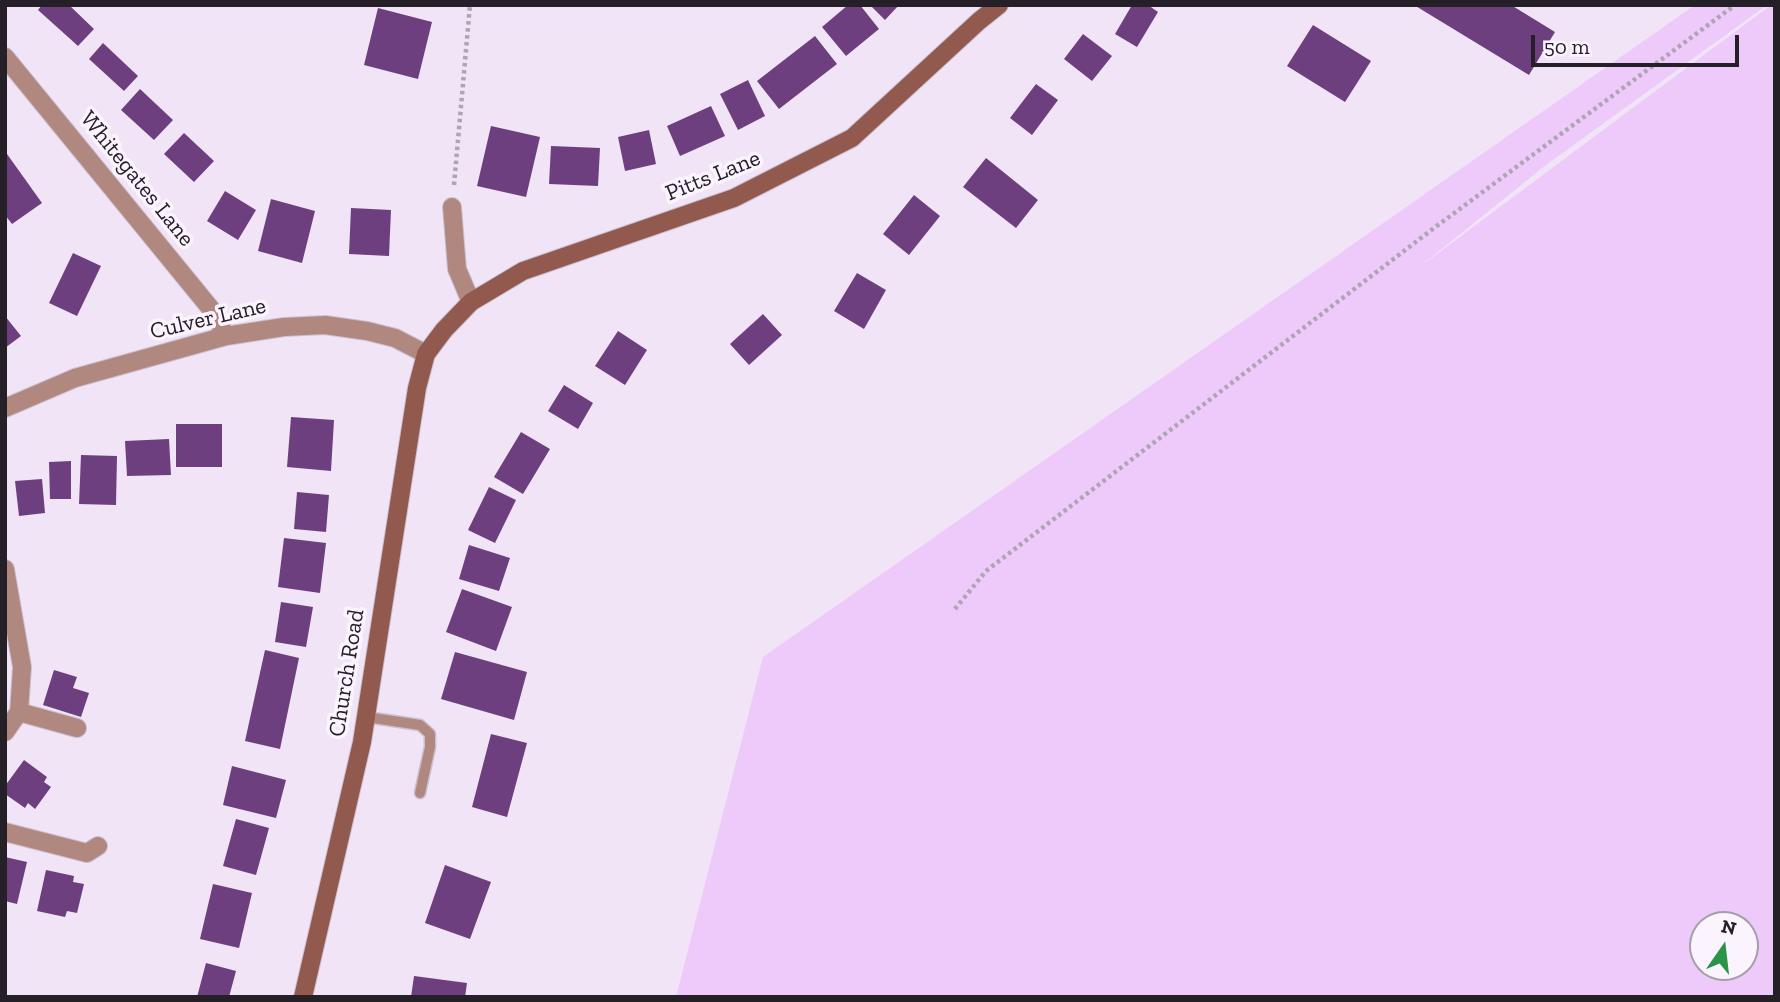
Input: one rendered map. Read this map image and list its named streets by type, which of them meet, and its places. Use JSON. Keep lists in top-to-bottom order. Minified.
{"streets":{"main road":["Pitts Lane","Church Road"],"street":["Whitegates Lane","Culver Lane"]},"crossings":[["Pitts Lane","Culver Lane"],["Pitts Lane","Church Road"],["Whitegates Lane","Culver Lane"],["Culver Lane","Church Road"]],"scale_bar":"50 m","north":"top"}
